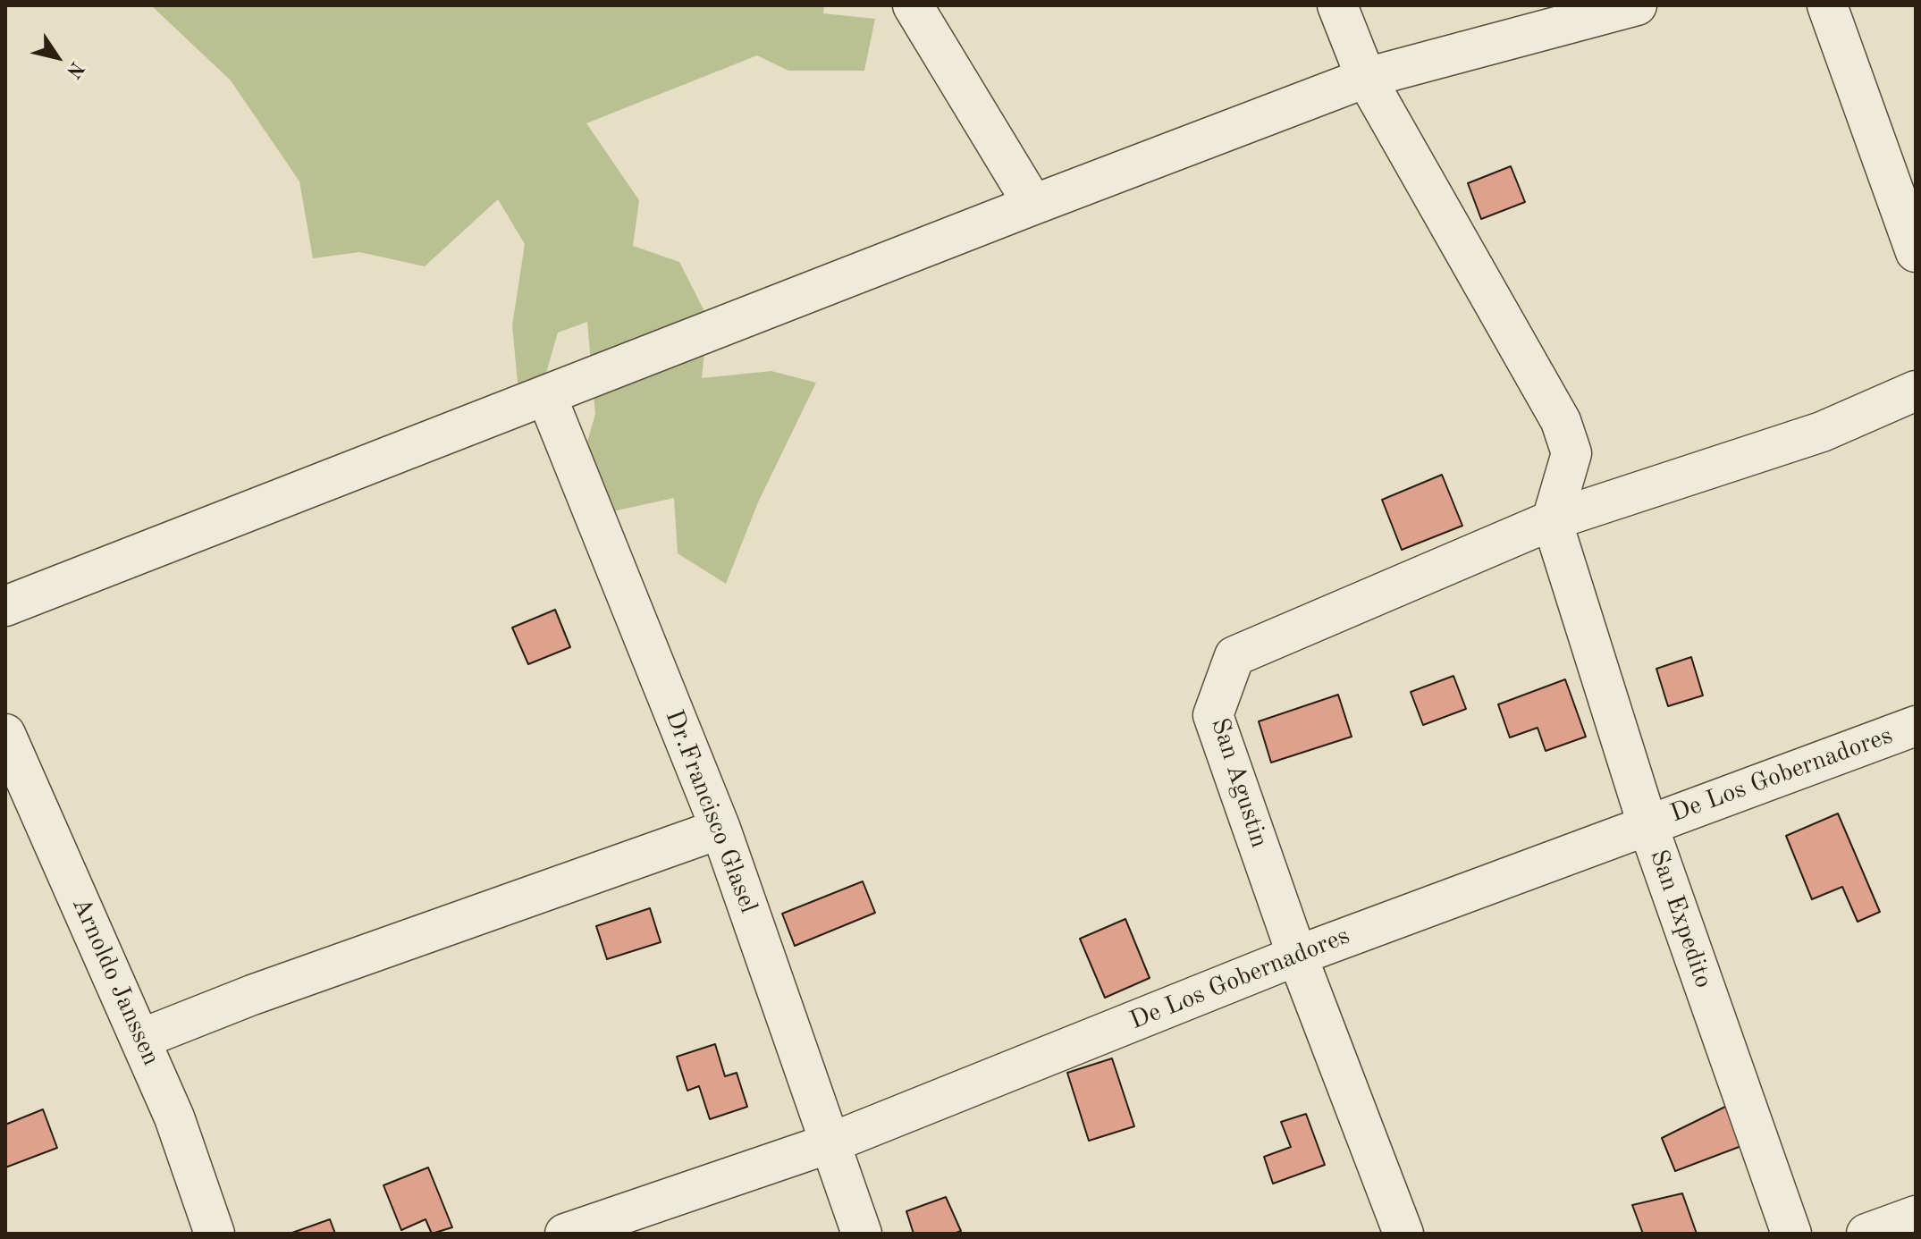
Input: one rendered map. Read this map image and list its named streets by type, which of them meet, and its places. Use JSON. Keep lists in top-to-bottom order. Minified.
{"streets":{"street":["De Los Gobernadores","San Agustin","Dr.Francisco Glasel","San Expedito","Arnoldo Janssen"]},"crossings":[["De Los Gobernadores","San Agustin"],["De Los Gobernadores","Dr.Francisco Glasel"],["De Los Gobernadores","San Expedito"],["San Agustin","San Expedito"]],"north":"bottom right"}
